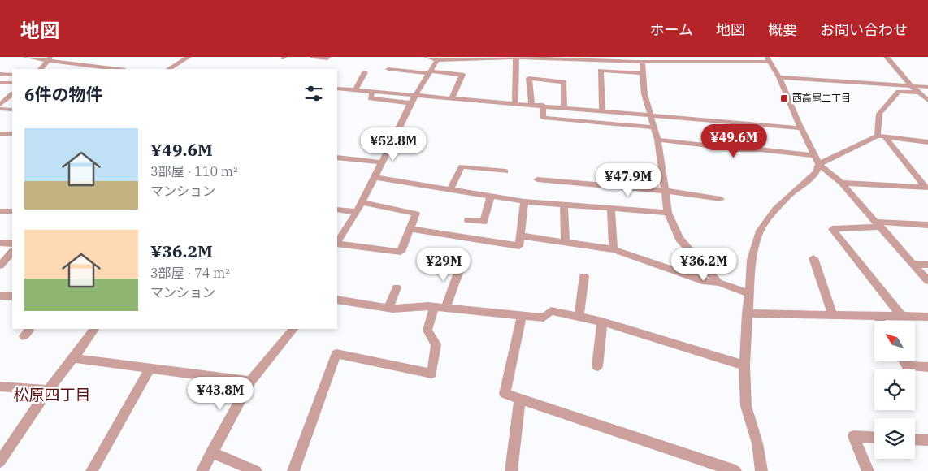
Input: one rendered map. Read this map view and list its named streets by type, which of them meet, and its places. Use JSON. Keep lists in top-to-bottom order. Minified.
{"districts":["松原四丁目"],"places":{"transit":["西高尾二丁目"]},"north":"top left","page":{"header":"地図","nav":["ホーム","地図","概要","お問い合わせ"],"heading":"6件の物件","list":[{"name":"¥49.6M","note":"3部屋 · 110 m² · マンション"},{"name":"¥36.2M","note":"3部屋 · 74 m² · マンション"}],"price":["¥49.6M","¥52.8M","¥47.9M","¥29M","¥36.2M","¥43.8M"]}}
